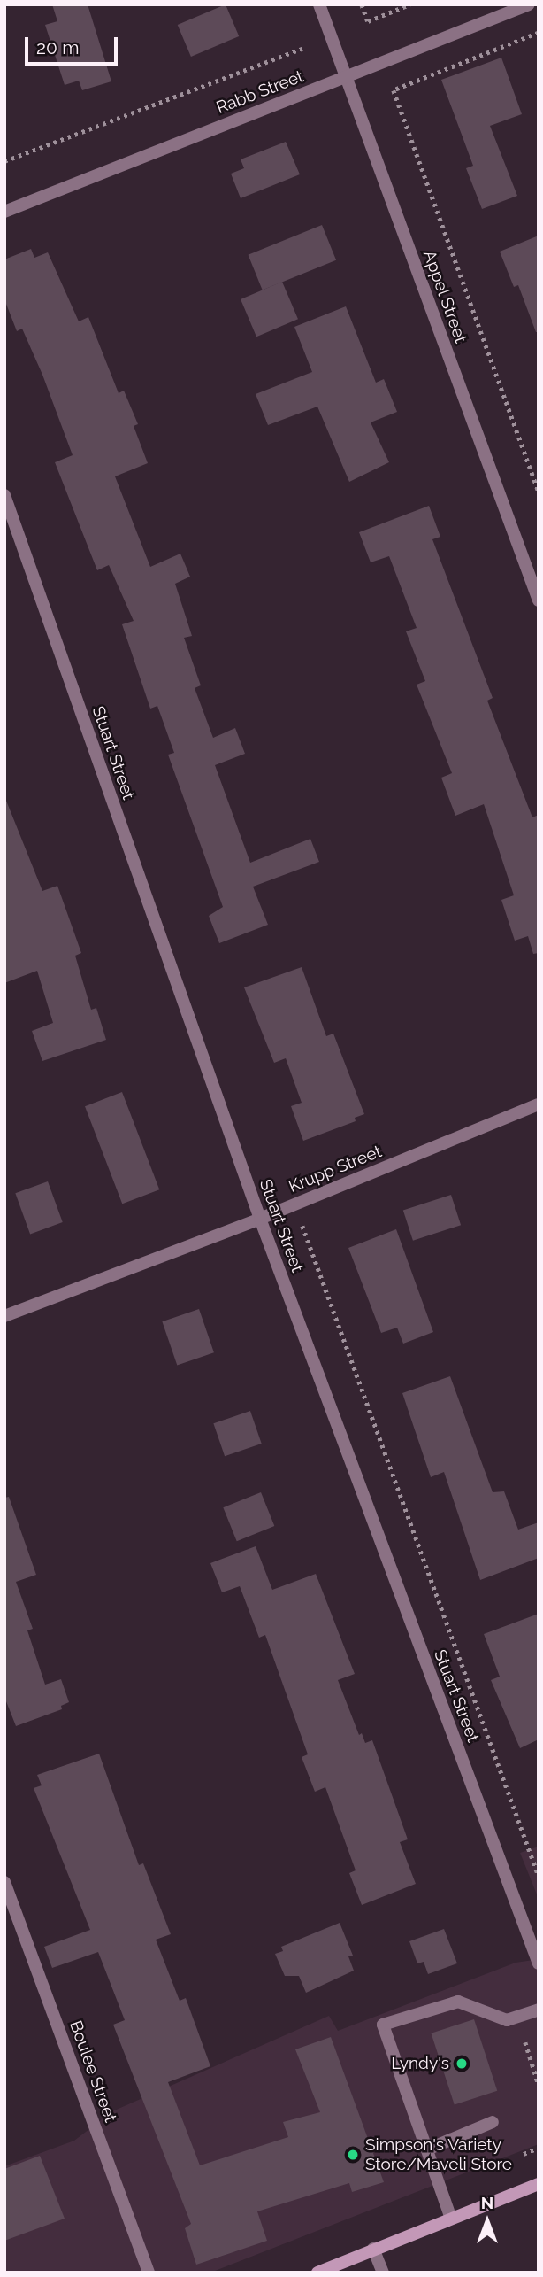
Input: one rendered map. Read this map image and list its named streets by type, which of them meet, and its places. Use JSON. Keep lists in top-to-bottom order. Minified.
{"streets":{"street":["Rabb Street","Appel Street","Stuart Street","Krupp Street","Boulee Street"]},"crossings":[["Rabb Street","Appel Street"],["Stuart Street","Krupp Street"]],"places":["Lyndy's","Simpson's Variety Store/Maveli Store"],"scale_bar":"20 m","north":"top"}
